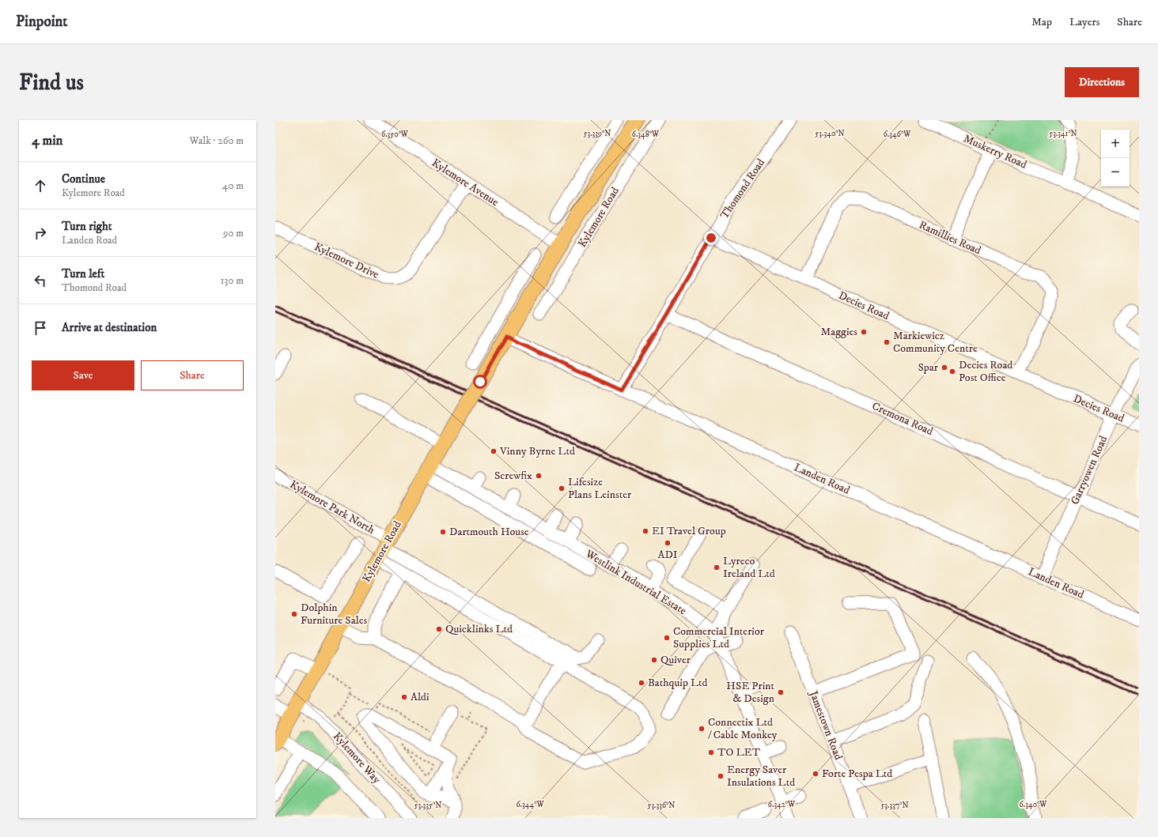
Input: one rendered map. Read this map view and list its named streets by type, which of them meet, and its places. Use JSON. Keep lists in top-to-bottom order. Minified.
{"streets":{"main road":["Kylemore Road"],"street":["Muskerry Road","Kylemore Avenue","Thomond Road","Ramillies Road","Kylemore Drive","Decies Road","Cremona Road","Garryowen Road","Landen Road","Kylemore Park North","Westlink Industrial Estate","Jamestown Road","Kylemore Way"]},"crossings":[["Kylemore Avenue","Kylemore Road"],["Kylemore Avenue","Kylemore Drive"],["Thomond Road","Decies Road"],["Thomond Road","Cremona Road"],["Thomond Road","Landen Road"],["Kylemore Road","Landen Road"],["Kylemore Road","Kylemore Park North"],["Kylemore Road","Westlink Industrial Estate"],["Kylemore Road","Kylemore Way"],["Ramillies Road","Decies Road"],["Decies Road","Garryowen Road"],["Cremona Road","Garryowen Road"],["Garryowen Road","Landen Road"]],"places":["Maggies","Markiewicz Community Centre","Spar","Decies Road Post Office","Vinny Byrne Ltd","Screwfix","Lifesize Plans Leinster","EI Travel Group","Dartmouth House","ADI","Lyreco Ireland Ltd","Dolphin Furniture Sales","Quicklinks Ltd","Commercial Interior Supplies Ltd","Quiver","Bathquip Ltd","HSE Print & Design","Aldi","Connectix Ltd / Cable Monkey","TO LET","Forte Pespa Ltd","Energy Saver Insulations Ltd"],"page":{"header":"Pinpoint","nav":["Map","Layers","Share"],"buttons":["Directions",["Save","Share"]],"title":"Find us","heading":["4 min","Walk · 260 m"],"map_buttons":["+","−"],"list":[["Continue","Kylemore Road","40 m"],["Turn right","Landen Road","90 m"],["Turn left","Thomond Road","130 m"],"Arrive at destination"]},"coordinates":["53.341°N","53.339°N","53.340°N","6.350°W","6.348°W","6.346°W","6.344°W","6.342°W","6.340°W","53.335°N","53.336°N","53.337°N"]}
